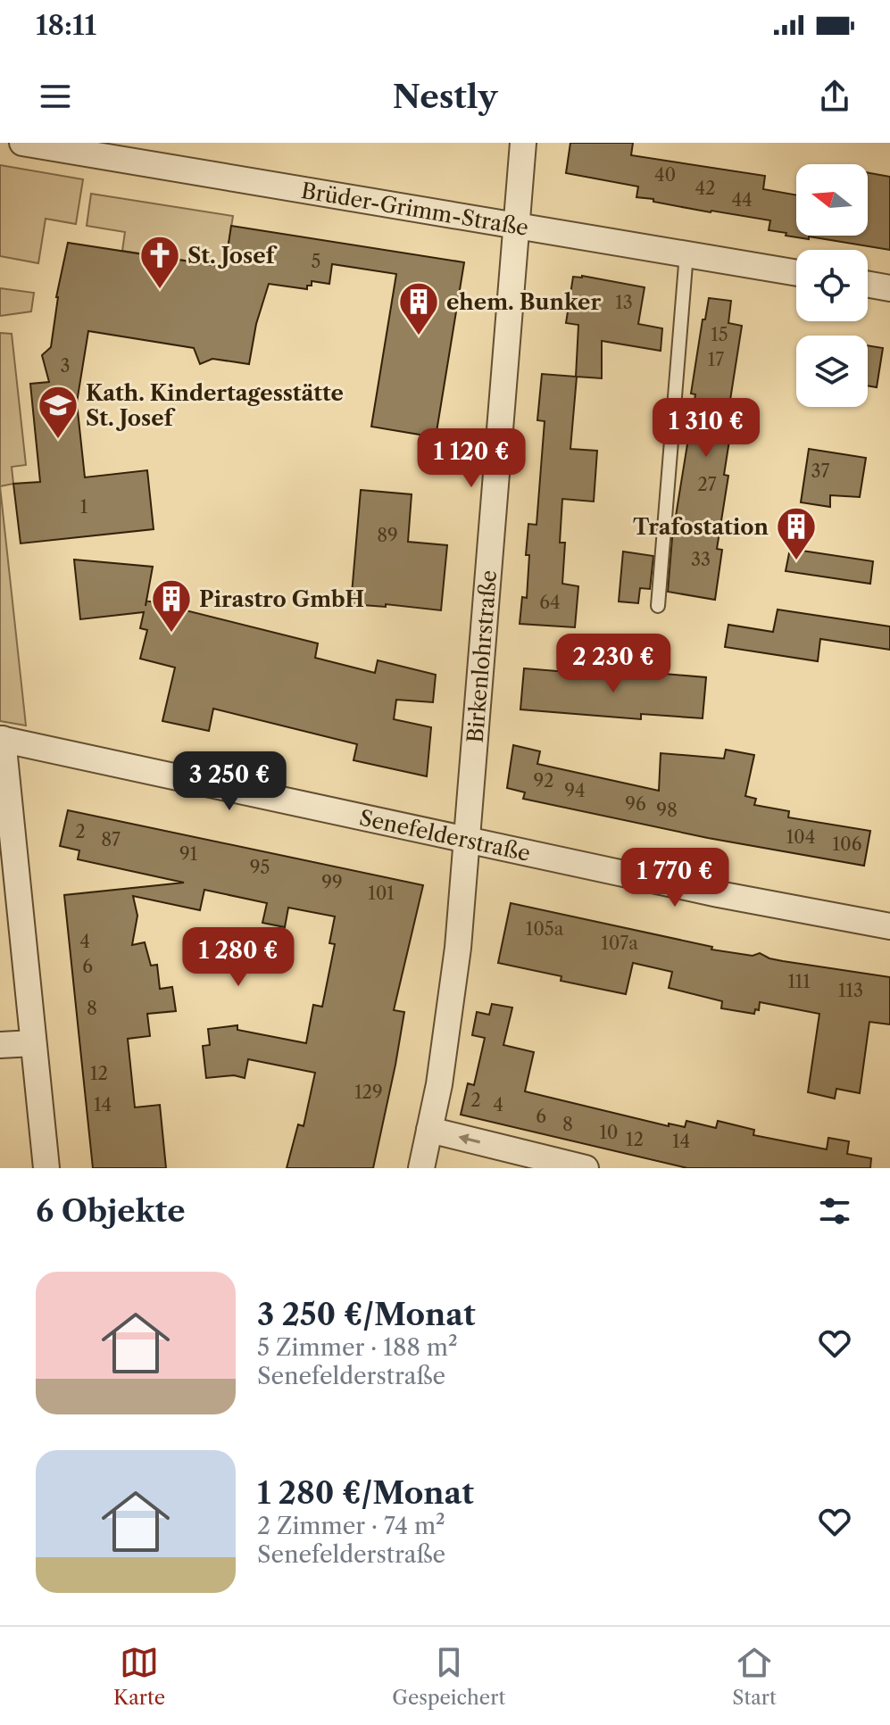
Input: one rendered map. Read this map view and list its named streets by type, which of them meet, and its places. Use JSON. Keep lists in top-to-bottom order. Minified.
{"streets":{"street":["Brüder-Grimm-Straße","Birkenlohrstraße","Senefelderstraße"]},"crossings":[["Brüder-Grimm-Straße","Birkenlohrstraße"],["Birkenlohrstraße","Senefelderstraße"]],"places":{"church":["St. Josef"],"building":["ehem. Bunker","Trafostation","Pirastro GmbH"],"school or university":["Kath. Kindertagesstätte St. Josef"]},"house_numbers":["40","42","44","5","13","15","17","3","37","27","1","89","33","64","92","94","96","98","2","104","87","106","91","95","99","101","105a","4","107a","6","111","113","8","12","129","2","14","4","6","8","10","12","14"],"north":"left","page":{"status":"18:11","header":"Nestly","price":["1 310 €","1 120 €","2 230 €","3 250 €","1 770 €","1 280 €"],"heading":"6 Objekte","list":[{"name":"3 250 €/Monat","note":"5 Zimmer · 188 m² · Senefelderstraße"},{"name":"1 280 €/Monat","note":"2 Zimmer · 74 m² · Senefelderstraße"}],"tabs":["Karte","Gespeichert","Start"]}}
